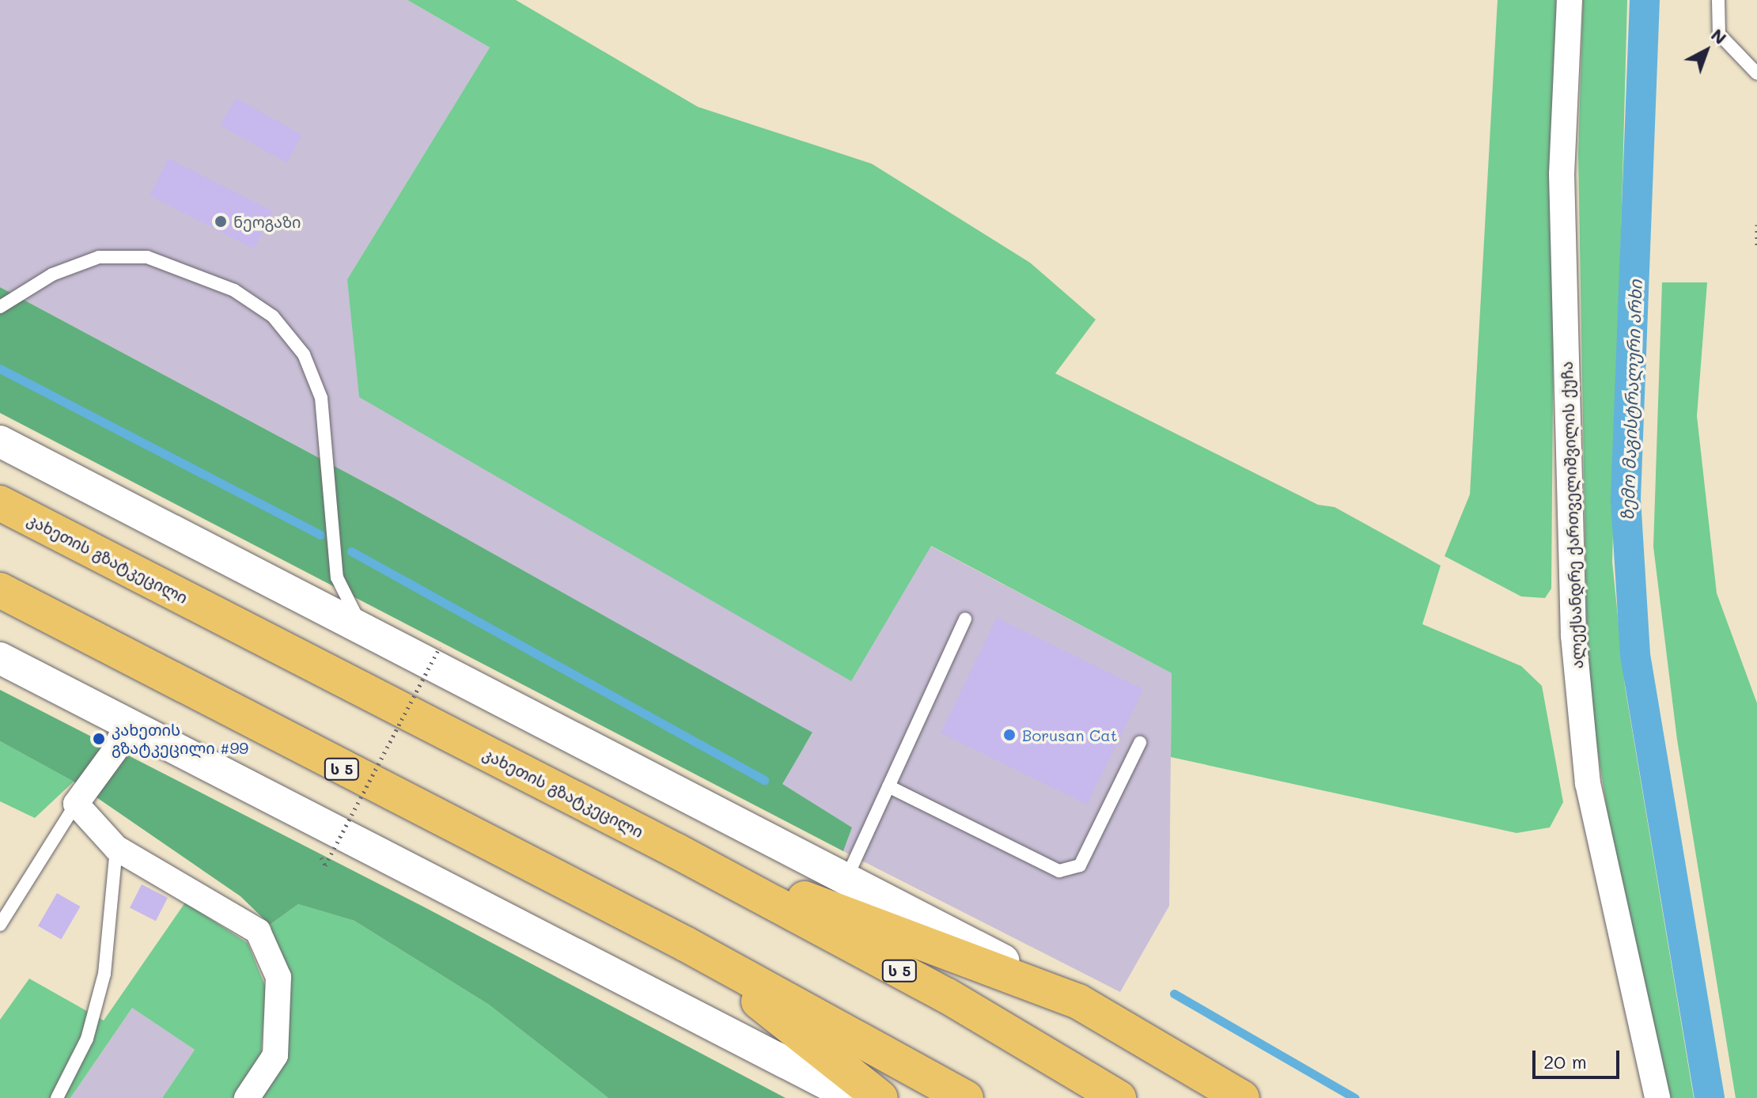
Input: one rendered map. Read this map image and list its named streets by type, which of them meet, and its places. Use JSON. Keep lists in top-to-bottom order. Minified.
{"streets":{"highway":["კახეთის გზატკეცილი","ს 5"],"street":["ალექსანდრე ქართველიშვილის ქუჩა"]},"water":["ზემო მაგისტრალური არხი"],"places":["ნეოგაზი","Borusan Cat","კახეთის გზატკეცილი #99"],"scale_bar":"20 m","north":"top right"}
